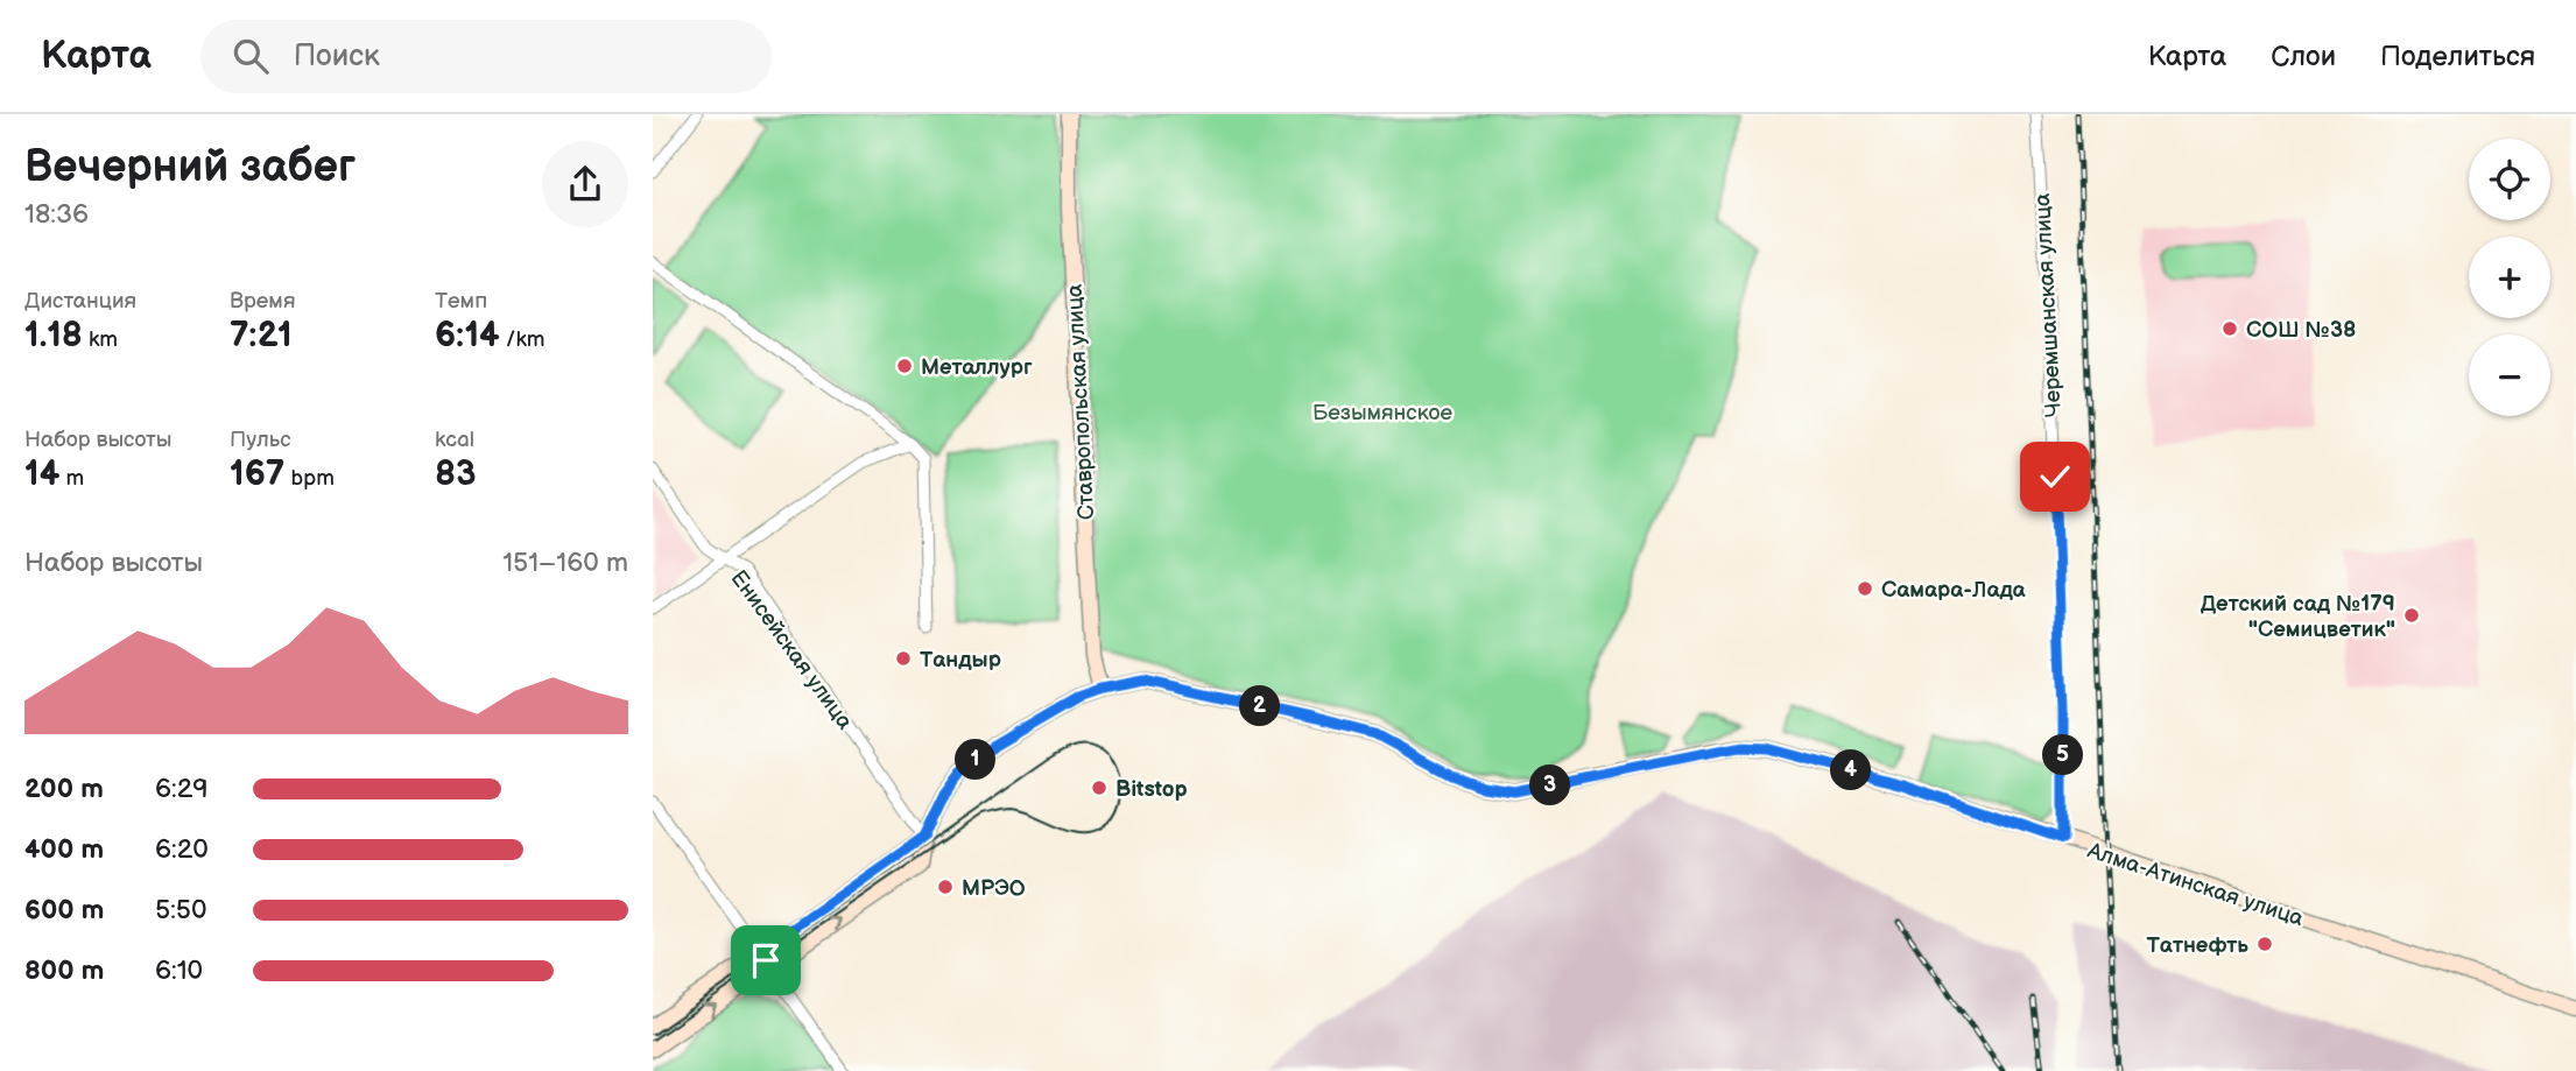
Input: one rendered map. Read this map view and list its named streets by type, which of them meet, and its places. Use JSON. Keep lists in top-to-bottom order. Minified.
{"streets":{"street":["Черемшанская улица","Ставропольская улица","Енисейская улица","Алма-Атинская улица"]},"crossings":[["Черемшанская улица","Алма-Атинская улица"],["Ставропольская улица","Алма-Атинская улица"],["Енисейская улица","Алма-Атинская улица"]],"parks":["Безымянское"],"places":["СОШ №38","Металлург","Самара-Лада","Детский сад №179 \"Семицветик\"","Тандыр","Bitstop","МРЭО","Татнефть"],"page":{"header":"Карта","search":"Поиск","nav":["Карта","Слои","Поделиться"],"heading":["Вечерний забег","18:36"],"map_buttons":["+","−"],"stats":[["Дистанция","1.18 km"],["Время","7:21"],["Темп","6:14 /km"],["Набор высоты","14 m"],["Пульс","167 bpm"],["kcal","83"]],"chart":["Набор высоты","151–160 m"],"pins":["2","5","1","4","3"],"list":[{"name":"200 m","note":"6:29"},{"name":"400 m","note":"6:20"},{"name":"600 m","note":"5:50"},{"name":"800 m","note":"6:10"}]}}
